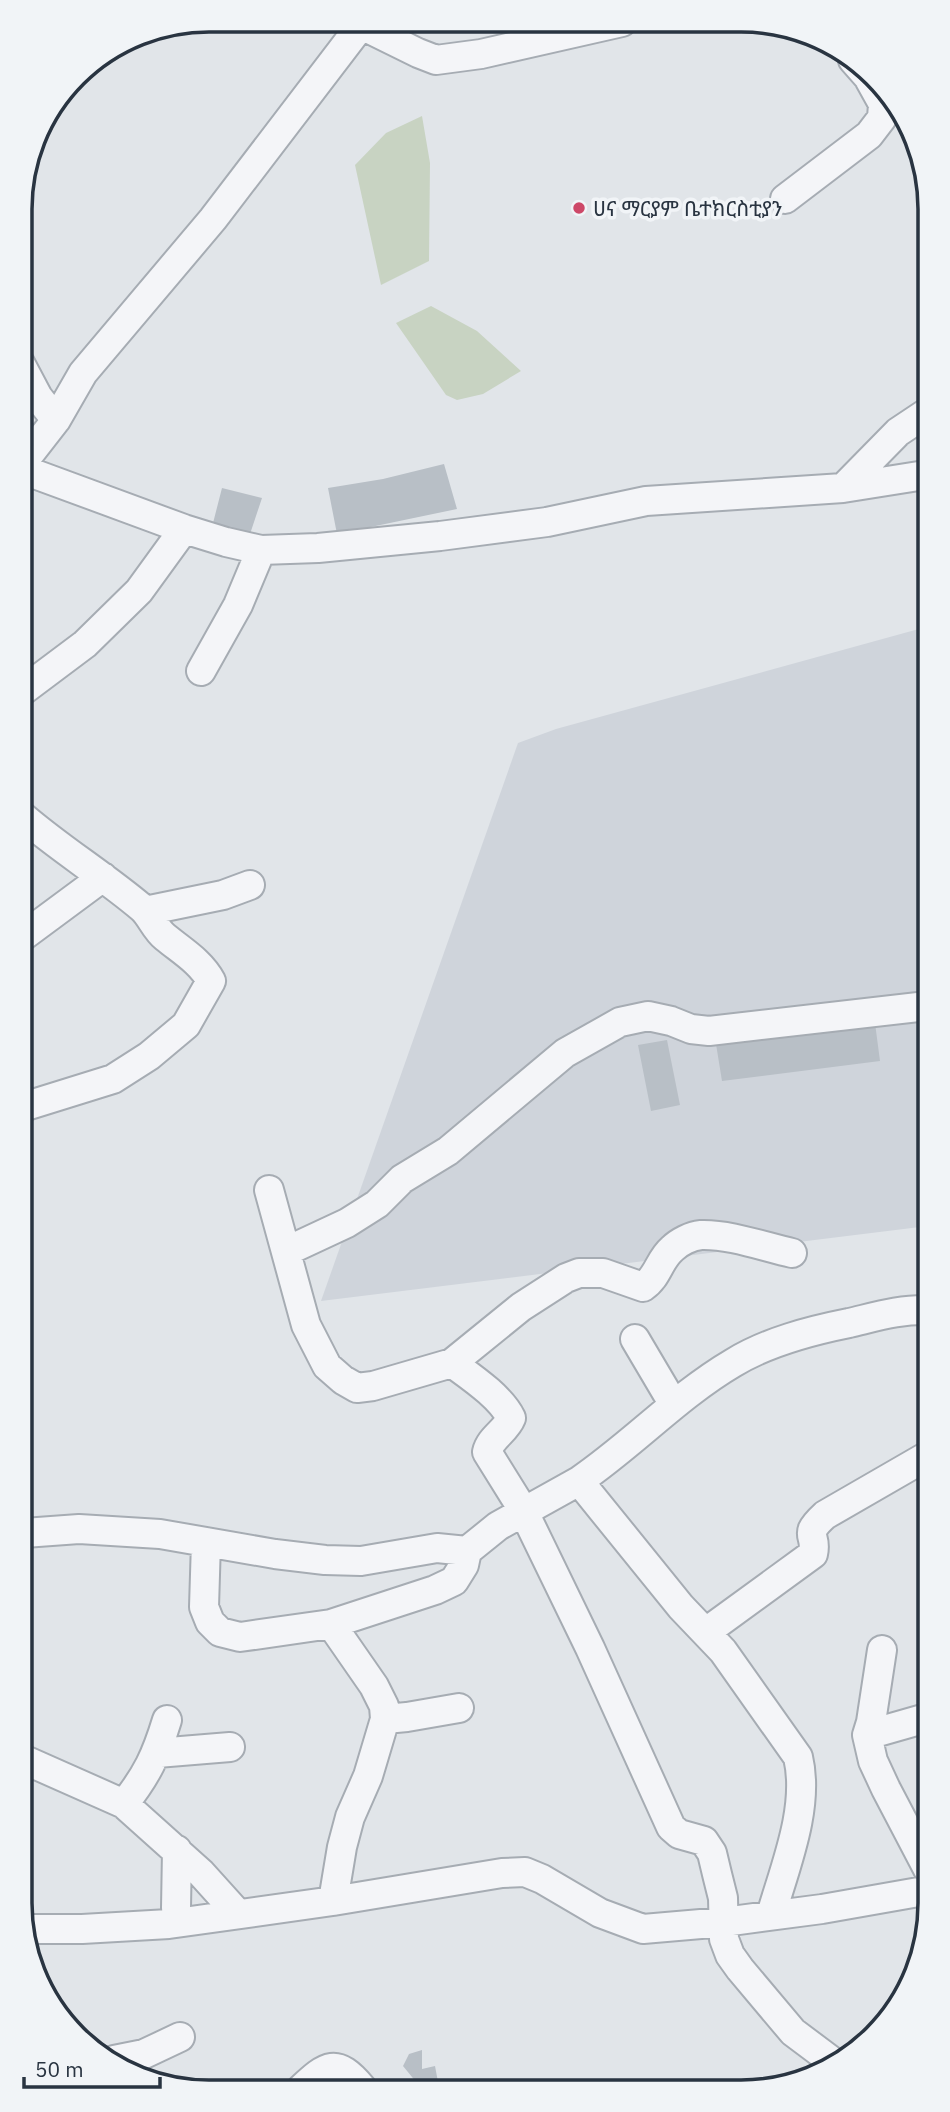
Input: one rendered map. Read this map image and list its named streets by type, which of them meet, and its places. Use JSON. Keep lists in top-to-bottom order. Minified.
{"places":["ሀና ማርያም ቤተክርስቲያን"],"scale_bar":"50 m"}
